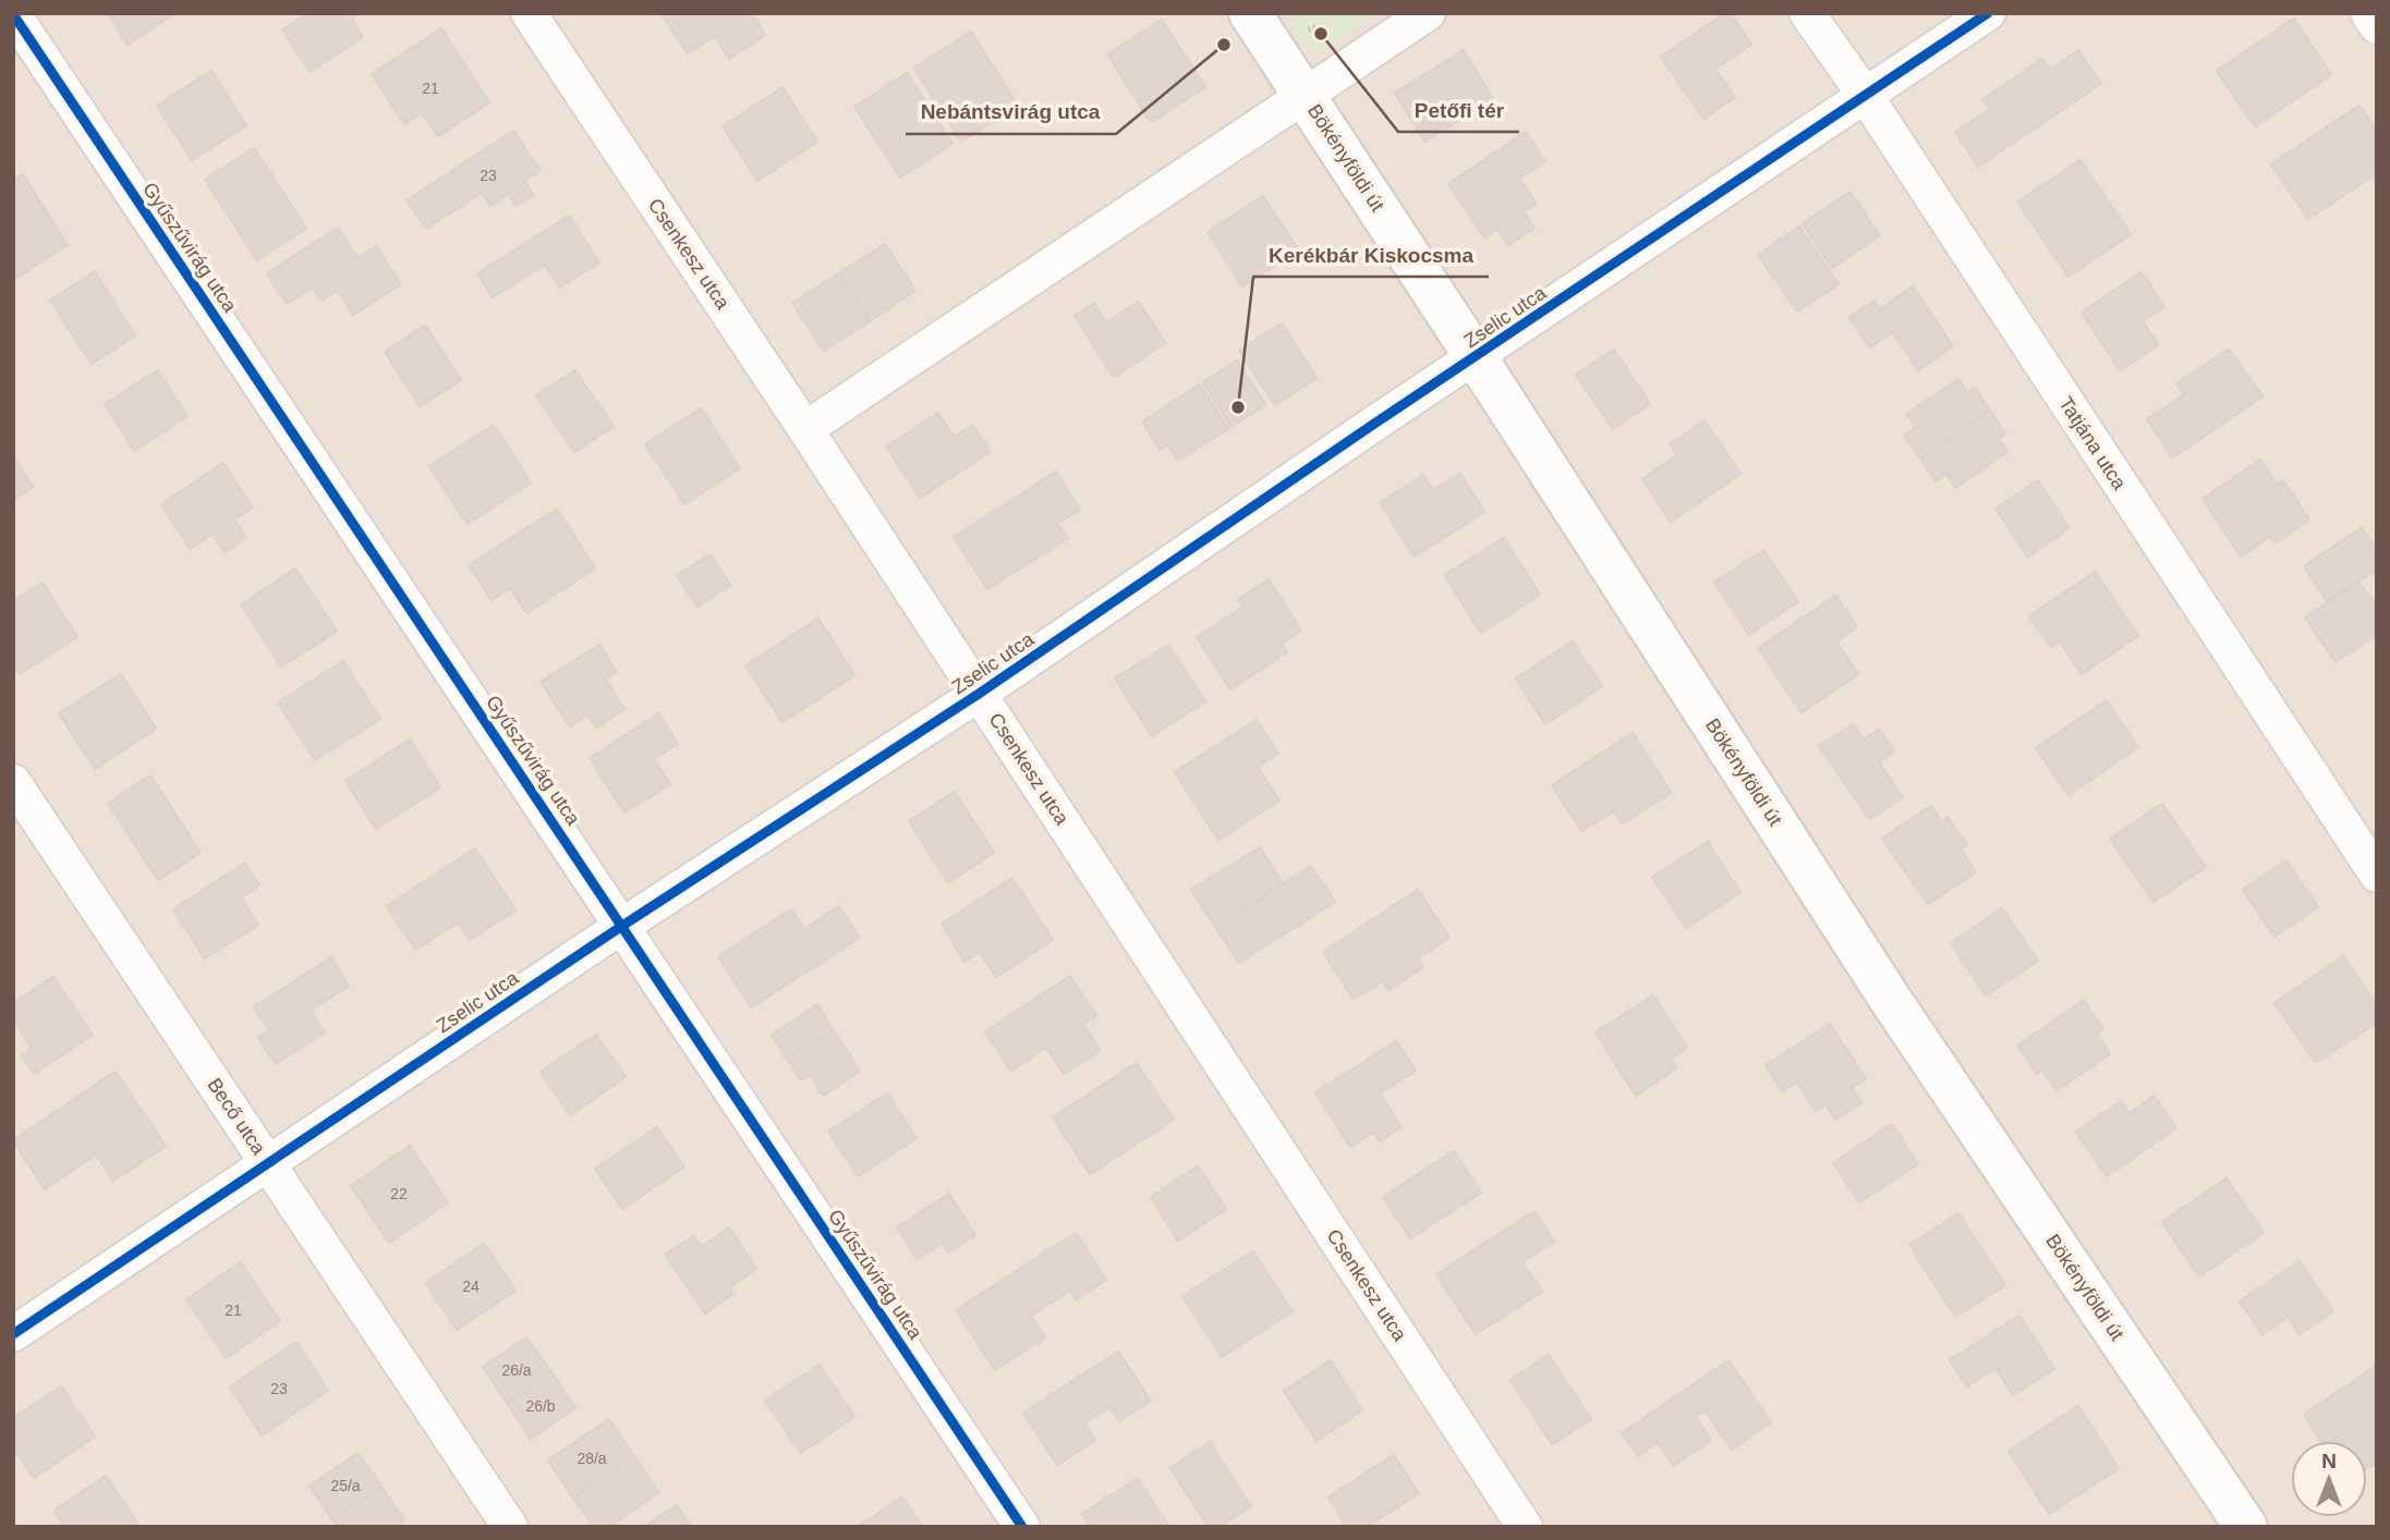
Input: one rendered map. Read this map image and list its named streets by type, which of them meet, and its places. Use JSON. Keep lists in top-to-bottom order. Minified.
{"streets":{"street":["Bökényföldi út","Gyűszűvirág utca","Csenkesz utca","Zselic utca","Tatjána utca","Becő utca"]},"crossings":[["Bökényföldi út","Zselic utca"],["Gyűszűvirág utca","Zselic utca"],["Csenkesz utca","Zselic utca"],["Zselic utca","Tatjána utca"],["Zselic utca","Becő utca"]],"places":["Petőfi tér","Nebántsvirág utca","Kerékbár Kiskocsma"],"house_numbers":["21","23","22","24","21","26/a","23","26/b","28/a","25/a"],"north":"top"}
